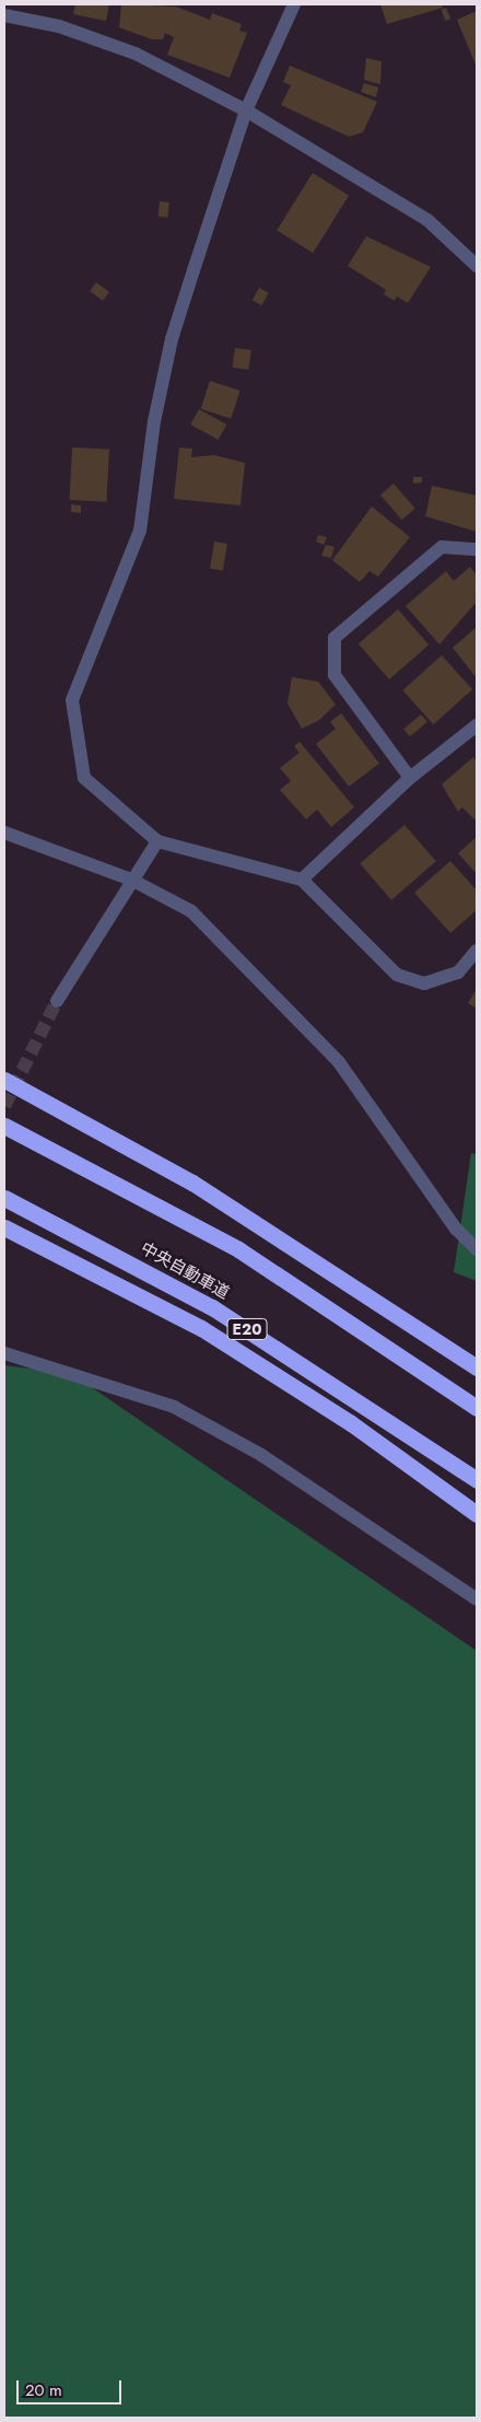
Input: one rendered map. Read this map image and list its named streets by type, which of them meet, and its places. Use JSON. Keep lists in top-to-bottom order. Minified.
{"streets":{"highway":["中央自動車道","E20"]},"scale_bar":"20 m"}
